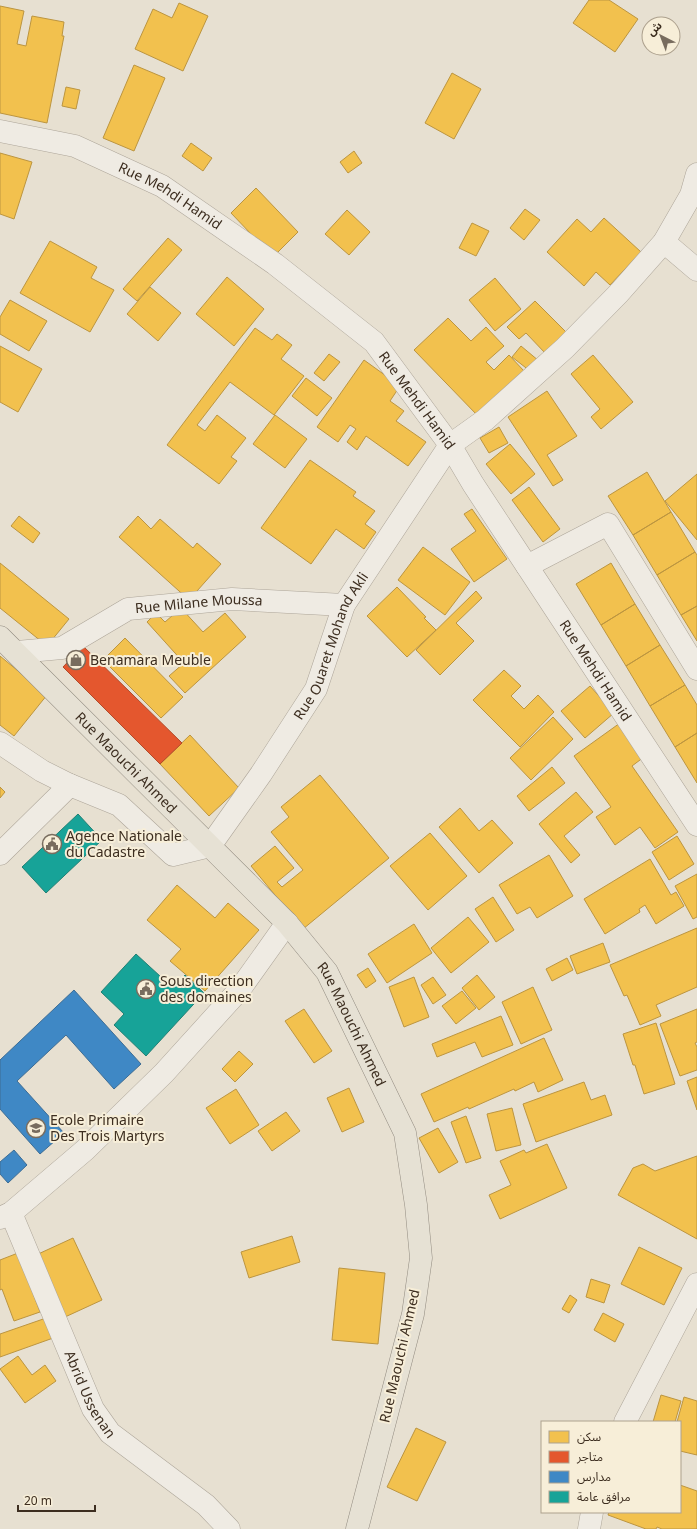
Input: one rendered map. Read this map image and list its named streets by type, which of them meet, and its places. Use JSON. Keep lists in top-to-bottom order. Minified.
{"streets":{"main road":["Rue Maouchi Ahmed"],"street":["Rue Mehdi Hamid","Rue Milane Moussa","Rue Ouaret Mohand Akli","Abrid Ussenan"]},"crossings":[["Rue Mehdi Hamid","Rue Ouaret Mohand Akli"],["Rue Milane Moussa","Rue Ouaret Mohand Akli"],["Rue Milane Moussa","Rue Maouchi Ahmed"],["Rue Ouaret Mohand Akli","Rue Maouchi Ahmed"]],"places":{"shop":["Benamara Meuble"],"public building":["Agence Nationale du Cadastre","Sous direction des domaines"],"school or university":["Ecole Primaire Des Trois Martyrs"]},"legend":["سكن","متاجر","مدارس","مرافق عامة"],"scale_bar":"20 m","north":"top left"}
